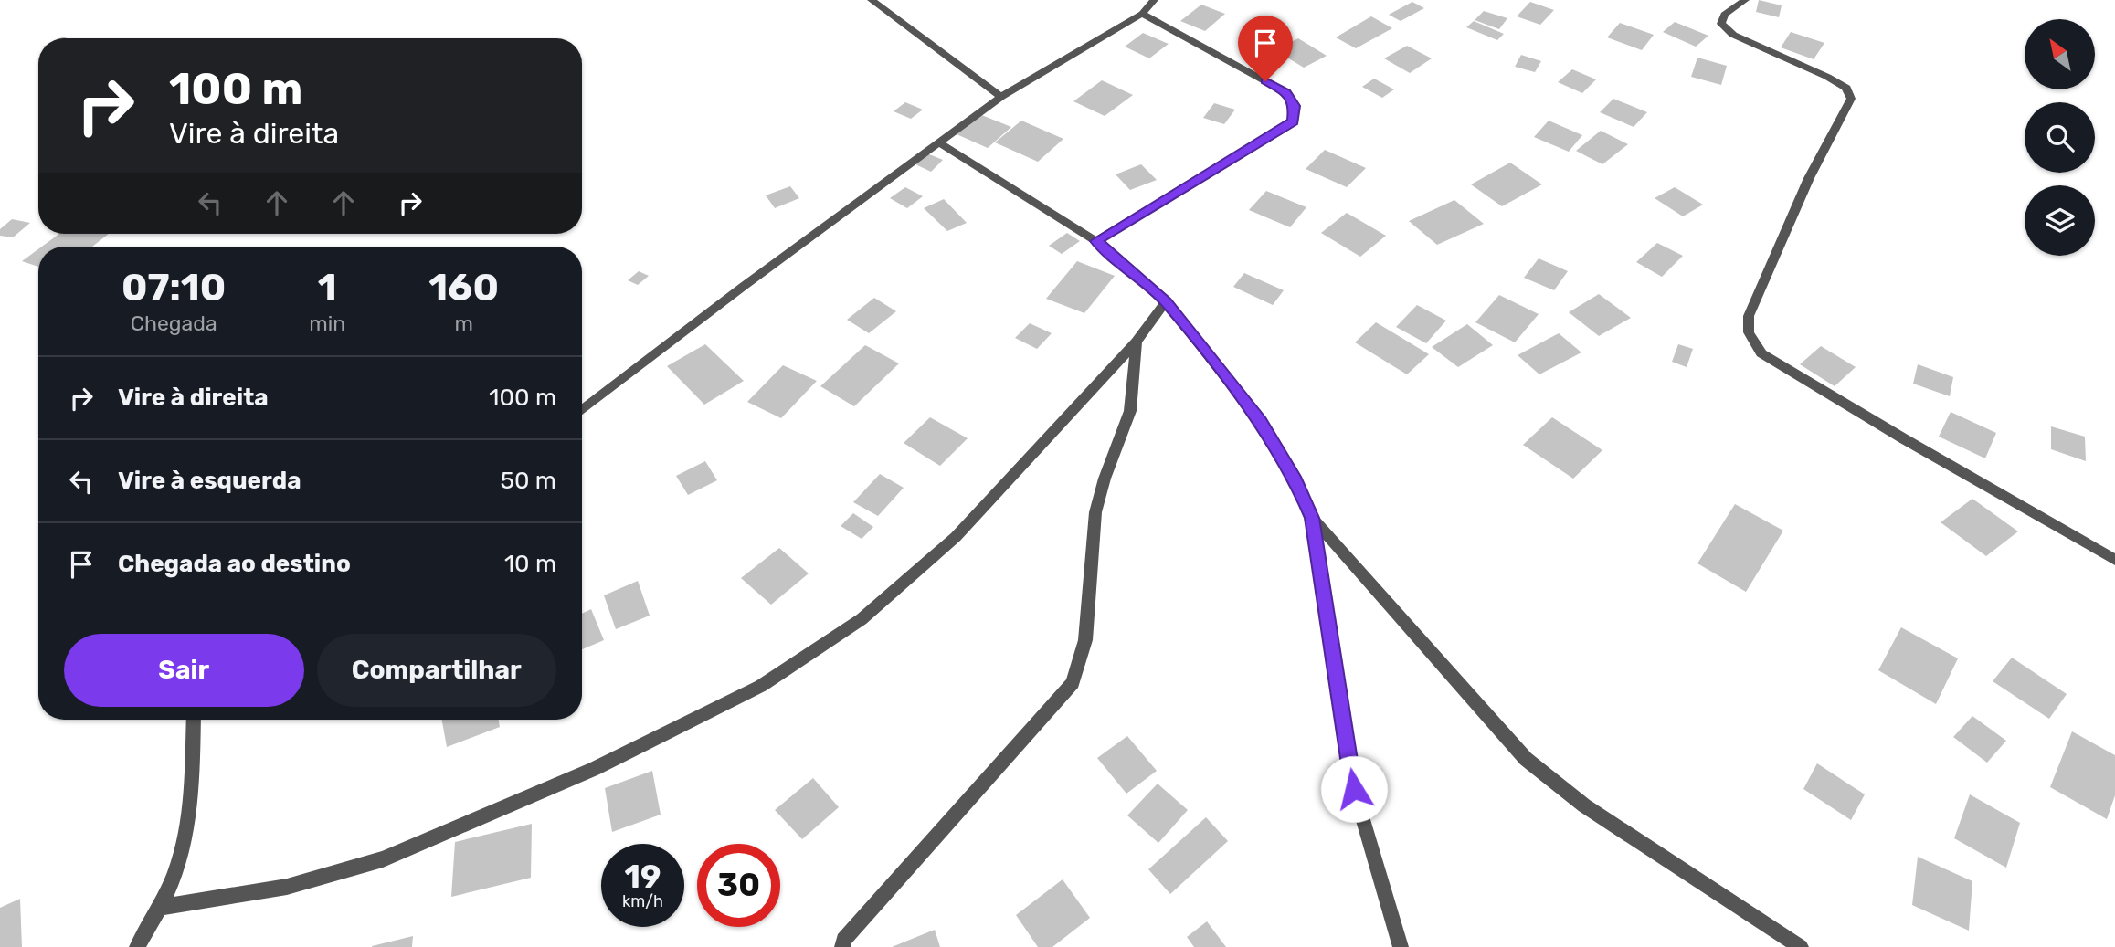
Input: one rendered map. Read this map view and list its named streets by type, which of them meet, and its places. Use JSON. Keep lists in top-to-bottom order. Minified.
{"north":"top left","page":{"turn":["100 m","Vire à direita"],"eta":["07:10","Chegada","1","min","160","m"],"list":[{"name":"Vire à direita","value":"100 m"},{"name":"Vire à esquerda","value":"50 m"},{"name":"Chegada ao destino","value":"10 m"}],"buttons":["Sair","Compartilhar"],"speed":"19 km/h","limit":"30"}}
